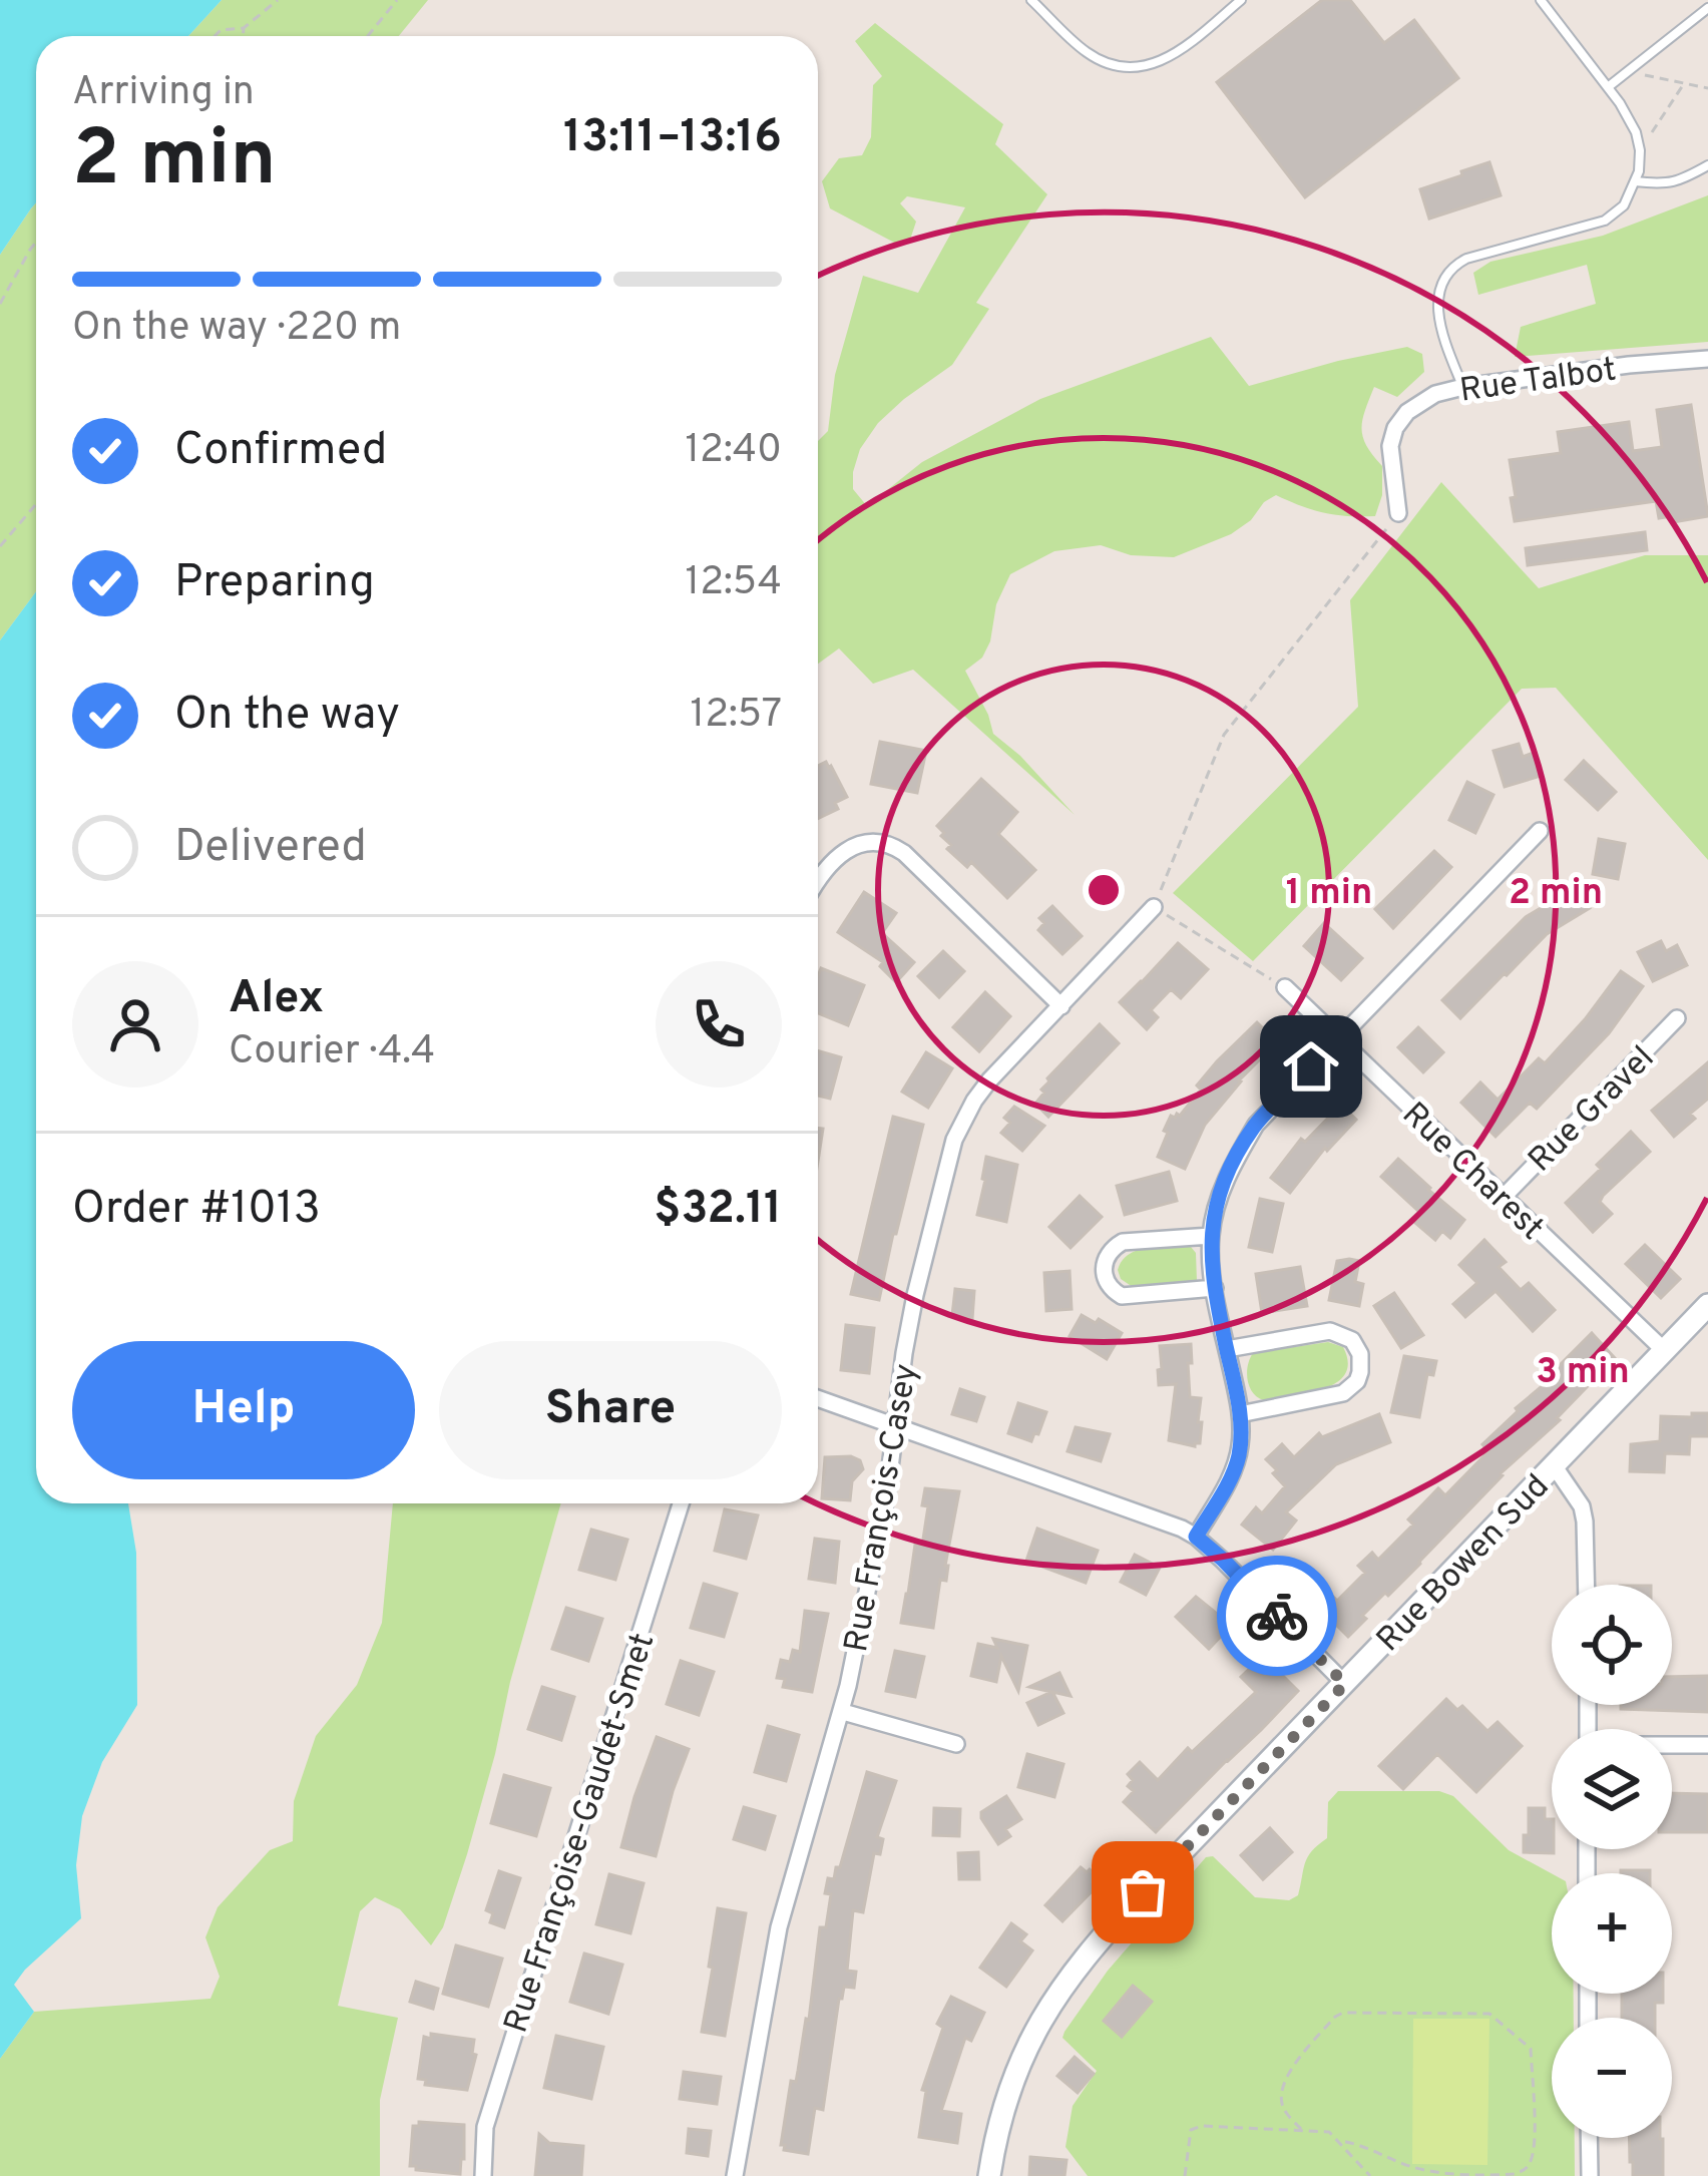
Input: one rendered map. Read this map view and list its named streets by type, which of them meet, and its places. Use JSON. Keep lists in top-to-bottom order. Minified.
{"streets":{"street":["Rue Talbot","Rue Gravel","Rue Charest","Rue François-Casey","Rue Bowen Sud","Rue Françoise-Gaudet-Smet"]},"crossings":[["Rue Gravel","Rue Charest"],["Rue Charest","Rue Bowen Sud"]],"page":{"heading":["2 min","Arriving in","13:11–13:16"],"panel":["Alex","Courier · 4.4","Order #1013","$32.11"],"bar":"On the way · 220 m","list":[["Confirmed","12:40"],["Preparing","12:54"],["On the way","12:57"],"Delivered"],"buttons":["Help","Share"],"map_buttons":["+","−"]},"rings":["1 min","2 min","3 min"]}
